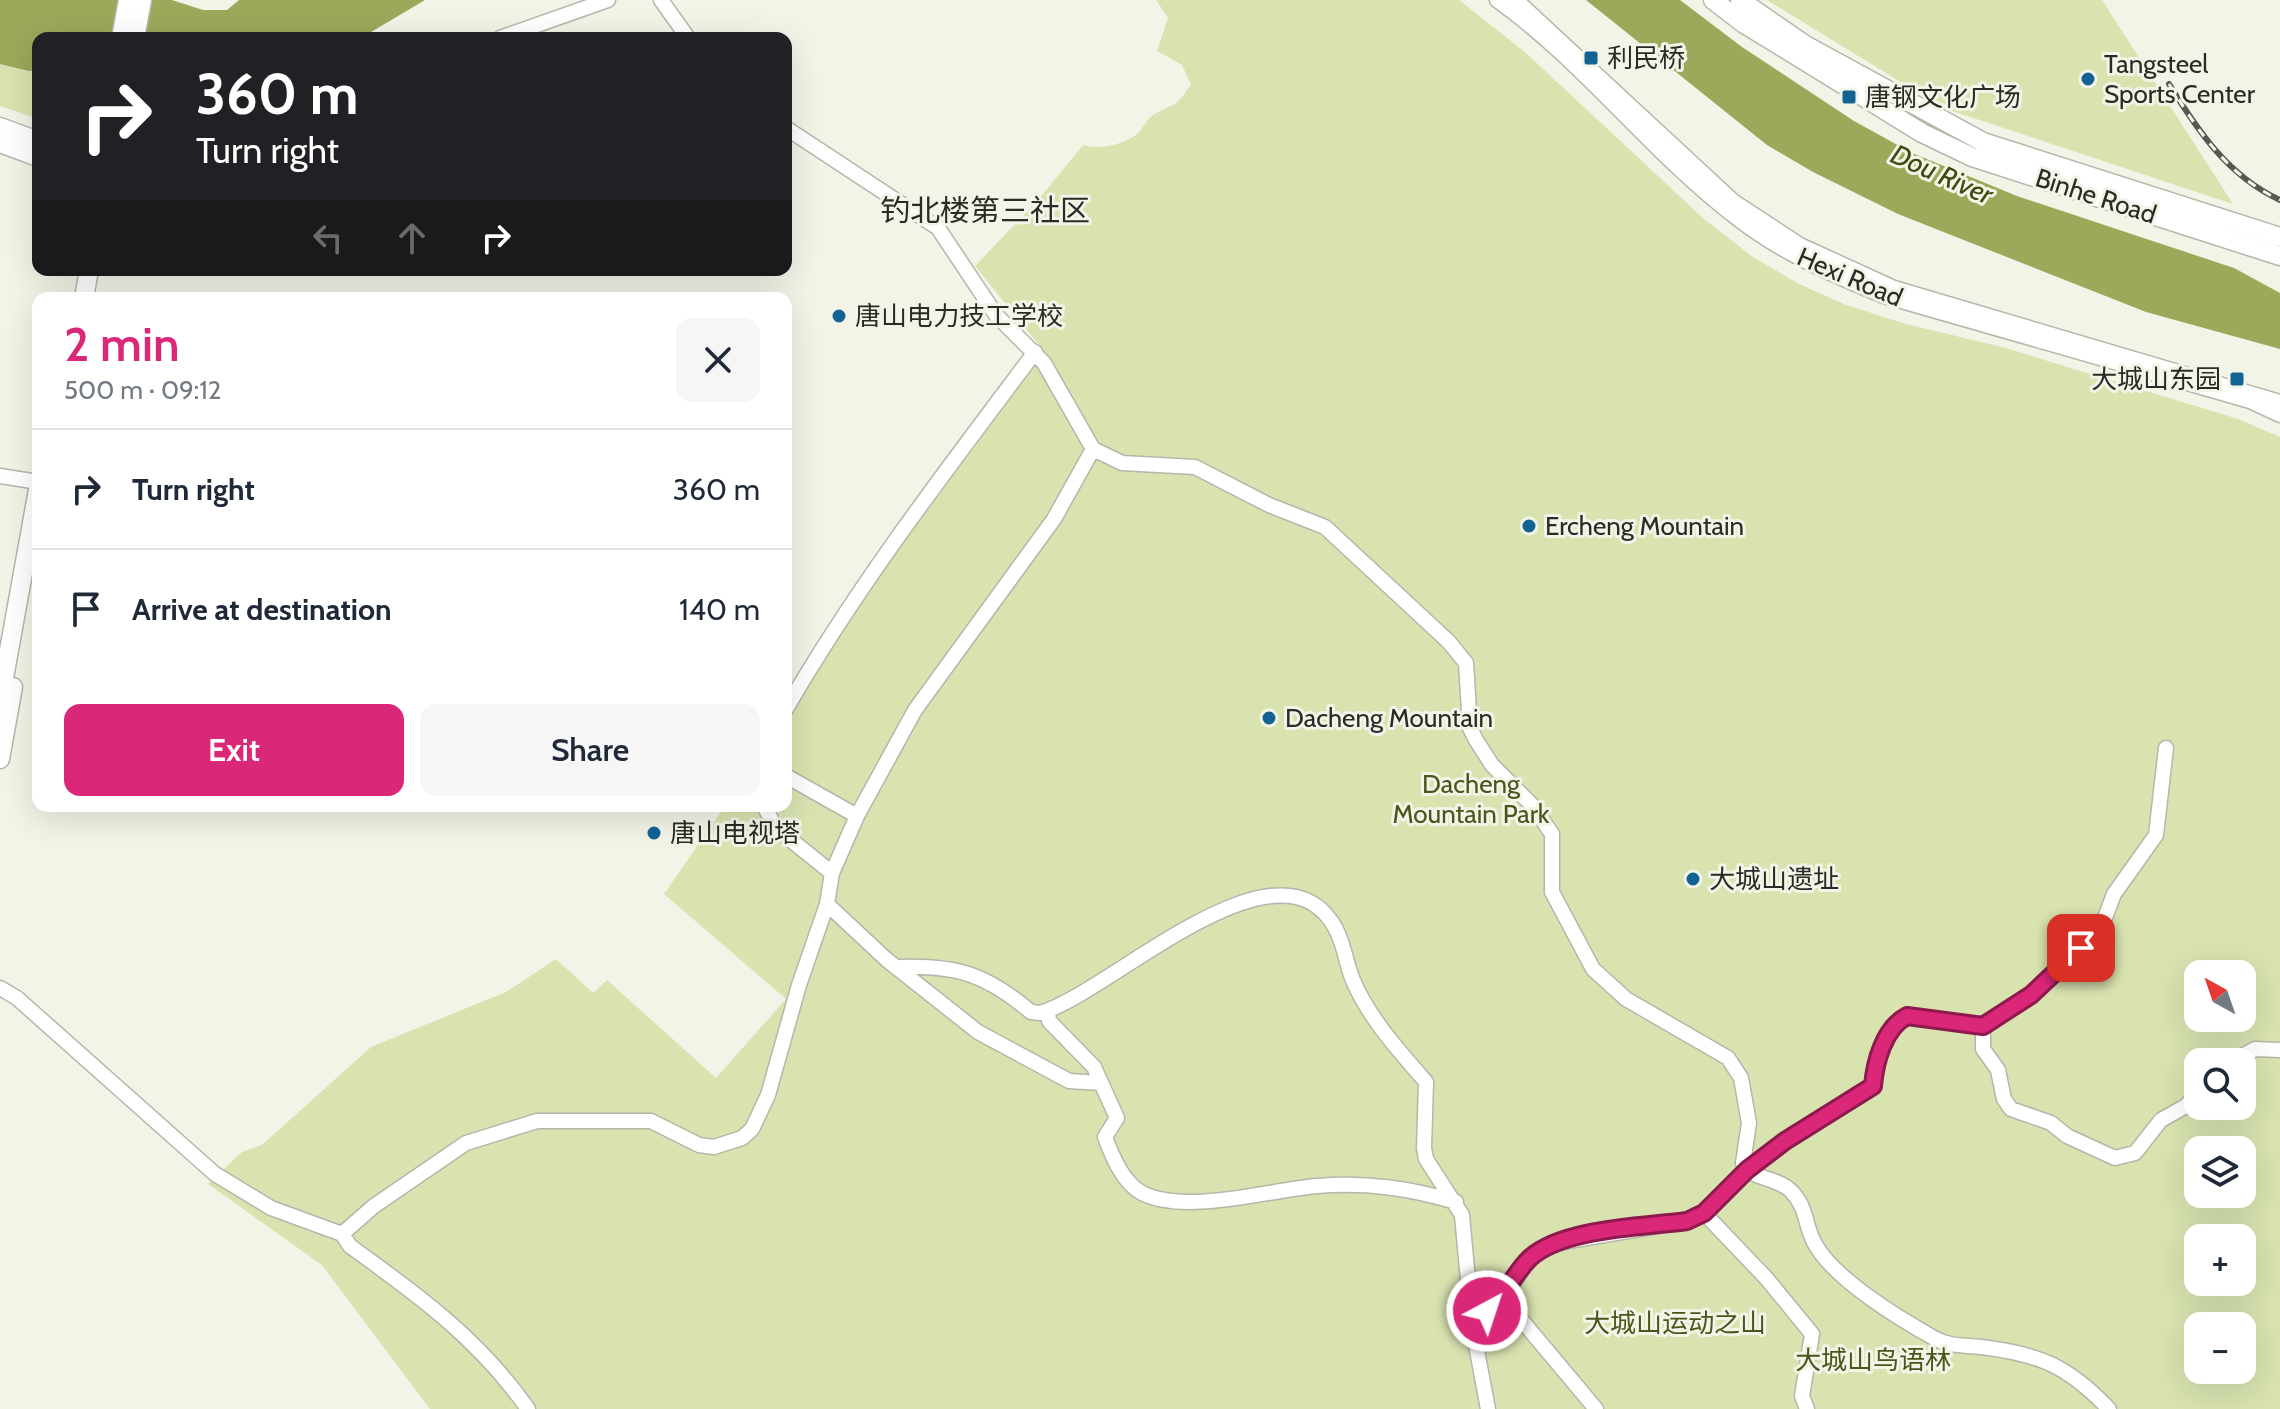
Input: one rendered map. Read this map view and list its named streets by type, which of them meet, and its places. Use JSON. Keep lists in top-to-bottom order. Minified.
{"streets":{"main road":["Binhe Road"],"street":["Hexi Road"]},"districts":["钓北楼第三社区"],"water":["Dou River"],"parks":["Dacheng Mountain Park","大城山运动之山","大城山鸟语林"],"places":{"transit":["利民桥","唐钢文化广场","大城山东园"],"other":["Tangsteel Sports Center","唐山电力技工学校","Ercheng Mountain","Dacheng Mountain","唐山电视塔","大城山遗址"]},"north":"top left","page":{"turn":["360 m","Turn right"],"heading":["2 min","500 m · 09:12"],"list":[{"name":"Turn right","value":"360 m"},{"name":"Arrive at destination","value":"140 m"}],"buttons":["Exit","Share"],"map_buttons":["+","−"]}}
